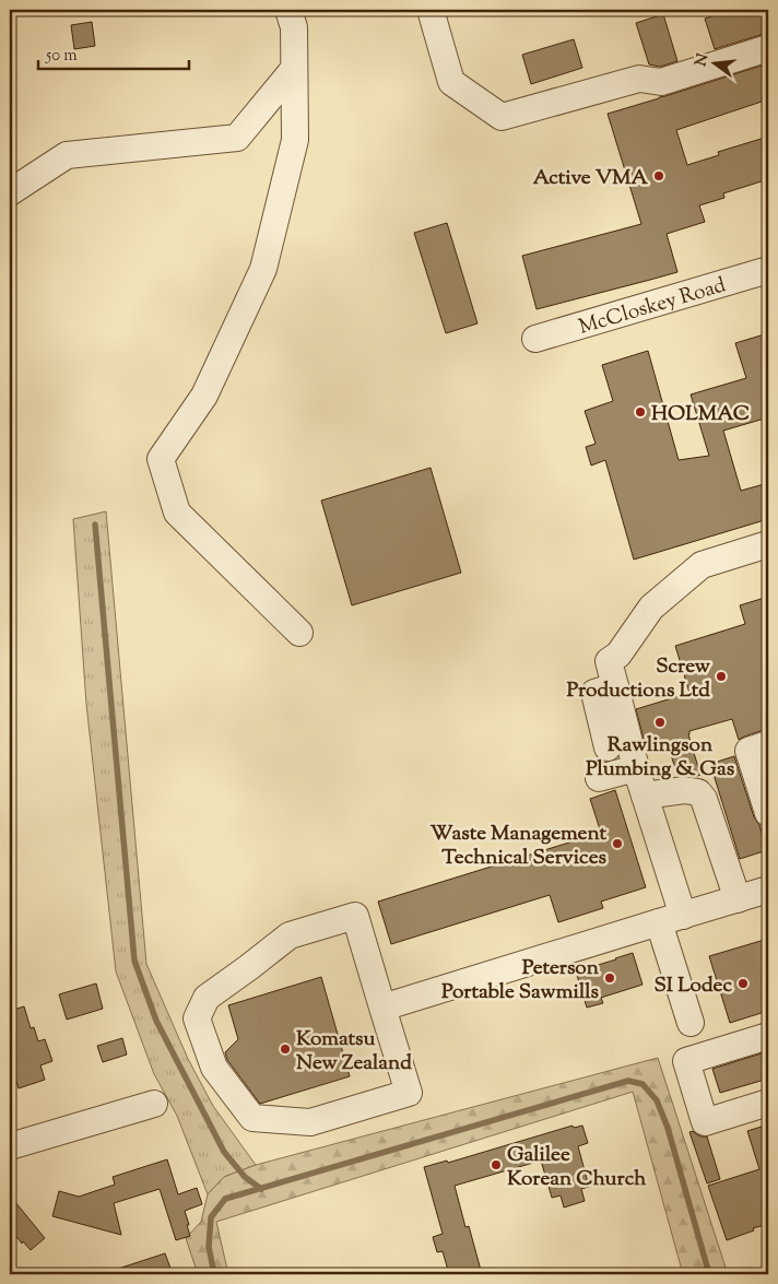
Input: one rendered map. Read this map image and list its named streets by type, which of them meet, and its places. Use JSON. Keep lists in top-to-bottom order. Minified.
{"streets":{"street":["McCloskey Road"]},"places":["Active VMA","HOLMAC","Screw Productions Ltd","Rawlingson Plumbing & Gas","Waste Management Technical Services","Peterson Portable Sawmills","SI Lodec","Komatsu New Zealand","Galilee Korean Church"],"scale_bar":"50 m","north":"left"}
